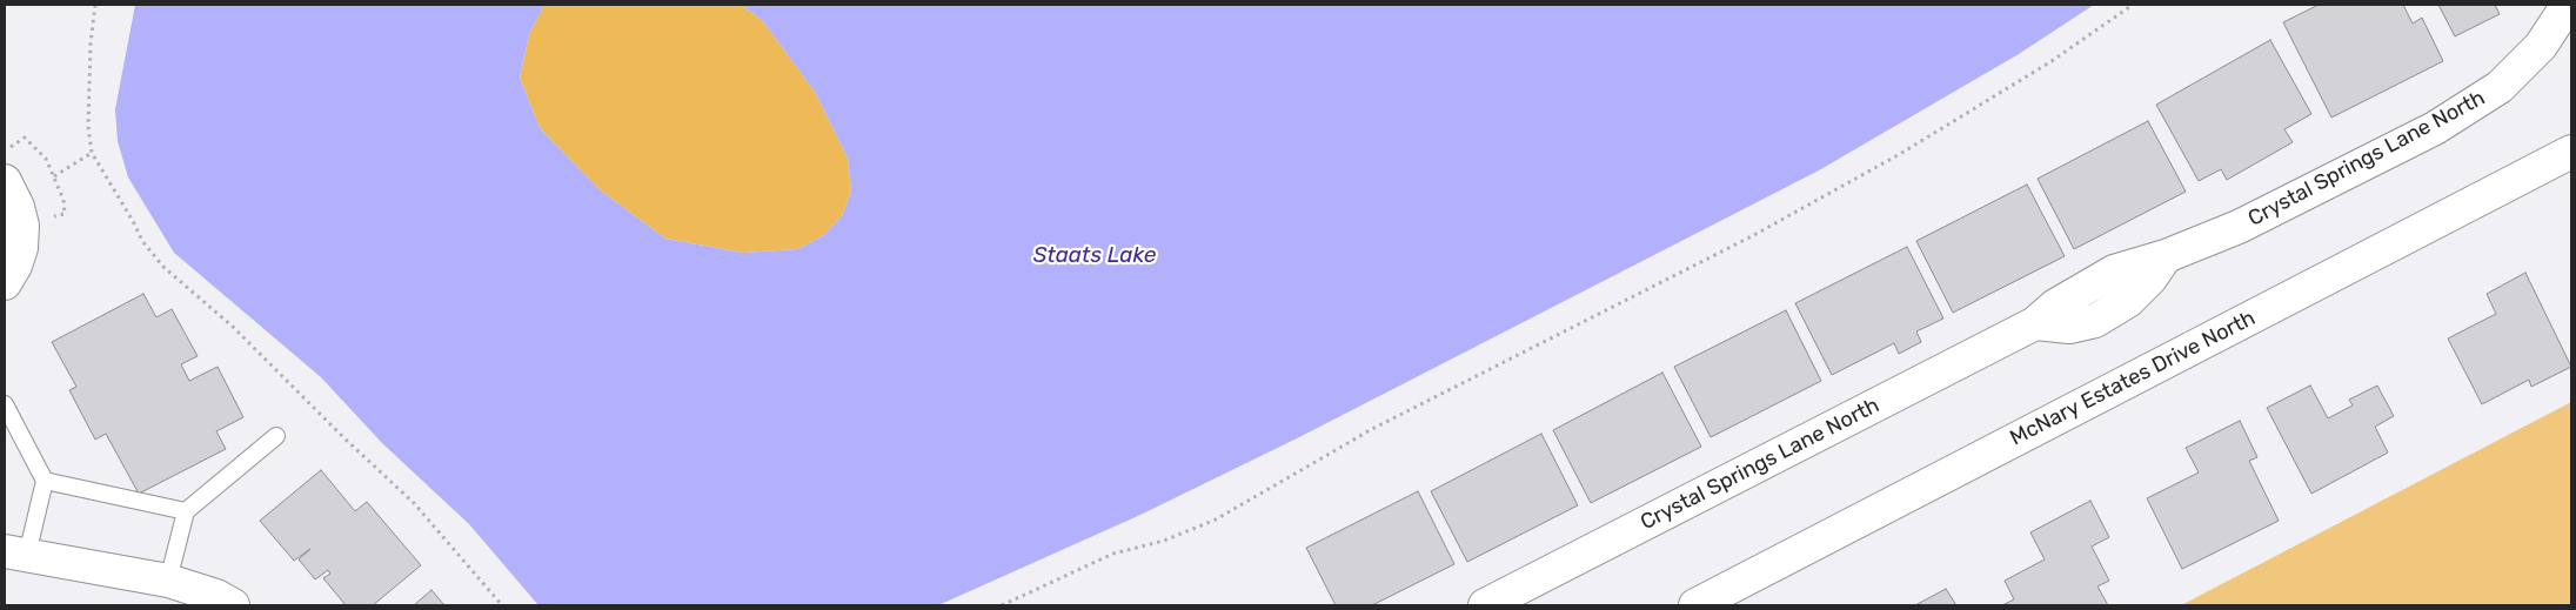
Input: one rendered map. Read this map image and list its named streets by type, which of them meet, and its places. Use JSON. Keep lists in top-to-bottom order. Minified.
{"streets":{"street":["Crystal Springs Lane North","McNary Estates Drive North"]},"water":["Staats Lake"]}
